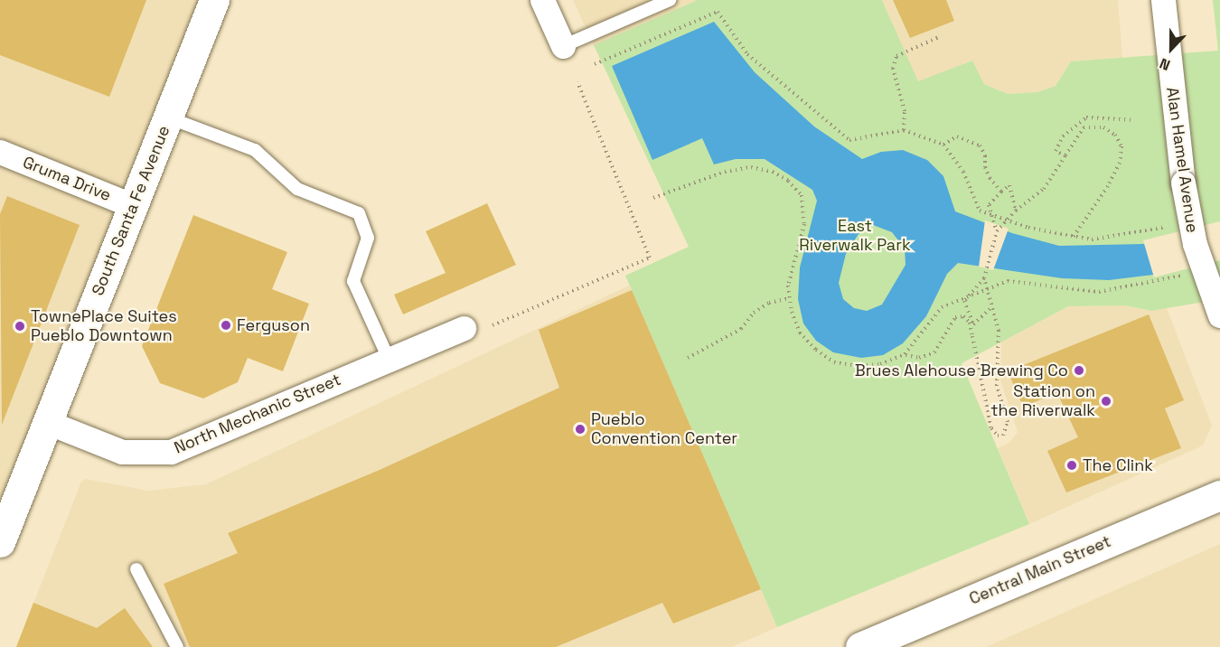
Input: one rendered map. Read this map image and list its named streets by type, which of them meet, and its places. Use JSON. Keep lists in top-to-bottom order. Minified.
{"streets":{"main road":["South Santa Fe Avenue","Central Main Street"],"street":["Alan Hamel Avenue","Gruma Drive","North Mechanic Street"]},"crossings":[["Gruma Drive","South Santa Fe Avenue"],["South Santa Fe Avenue","North Mechanic Street"]],"parks":["East Riverwalk Park"],"places":["Ferguson","TownePlace Suites Pueblo Downtown","Brues Alehouse Brewing Co","Station on the Riverwalk","Pueblo Convention Center","The Clink"],"north":"bottom"}
